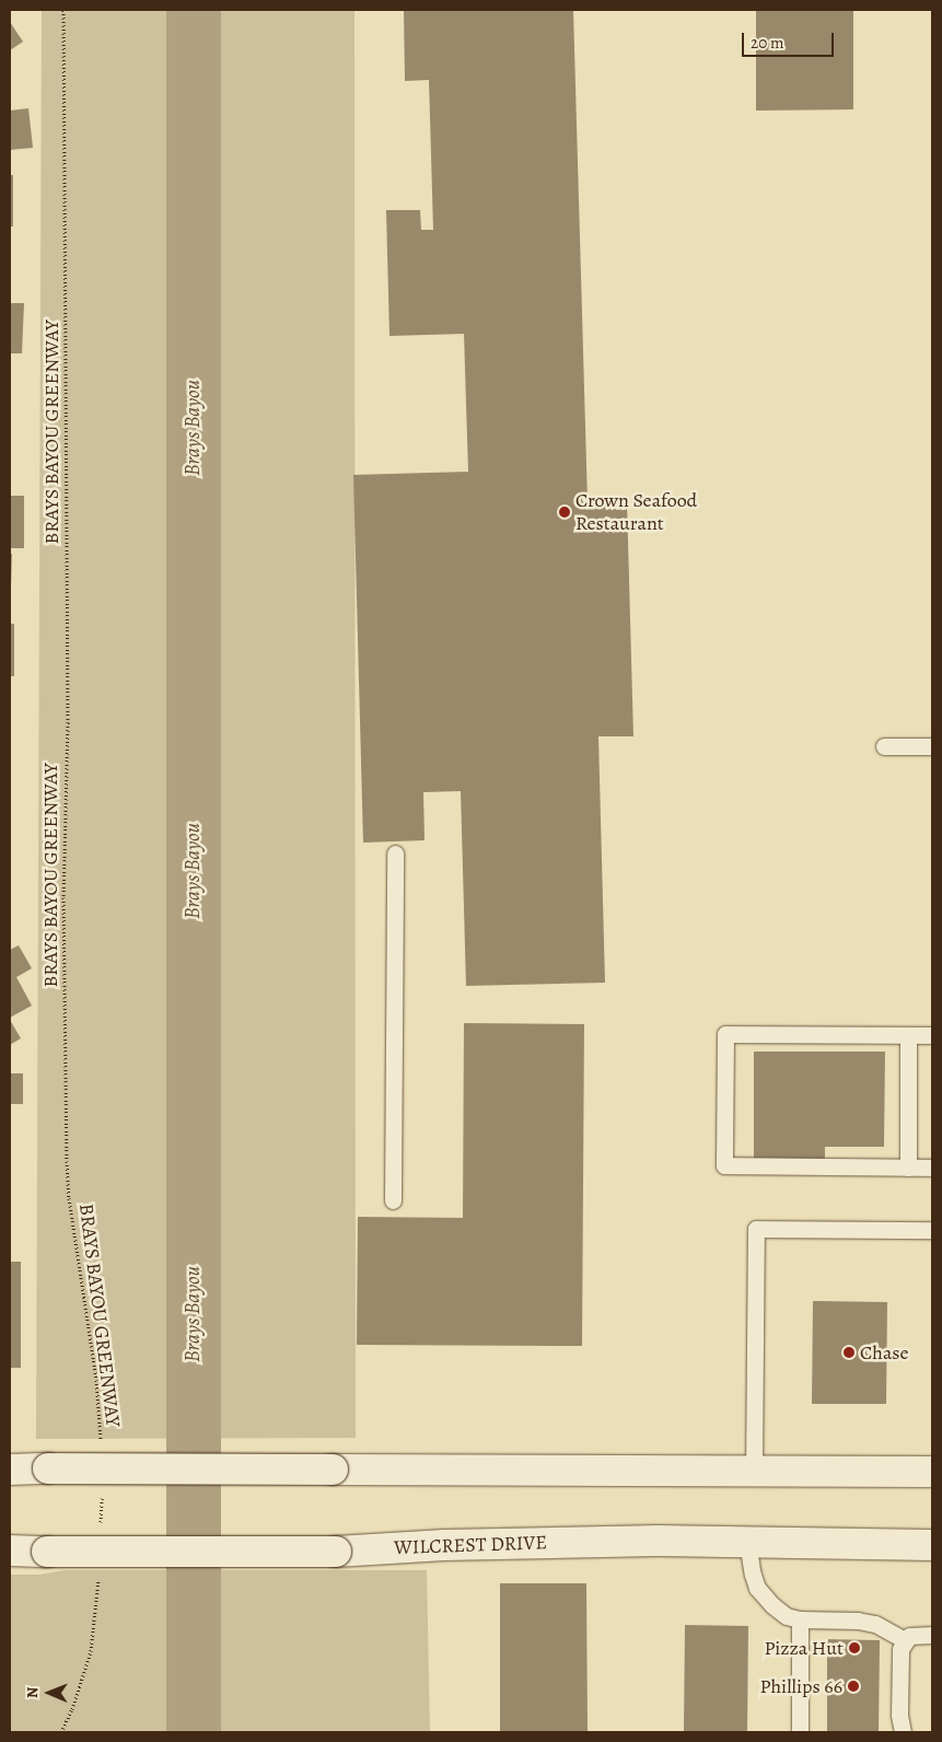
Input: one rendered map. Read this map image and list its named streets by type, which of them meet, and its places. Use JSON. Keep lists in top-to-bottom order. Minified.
{"streets":{"main road":["WILCREST DRIVE"],"path":["BRAYS BAYOU GREENWAY"]},"water":["Brays Bayou"],"places":["Crown Seafood Restaurant","Chase","Pizza Hut","Phillips 66"],"scale_bar":"20 m","north":"left"}
